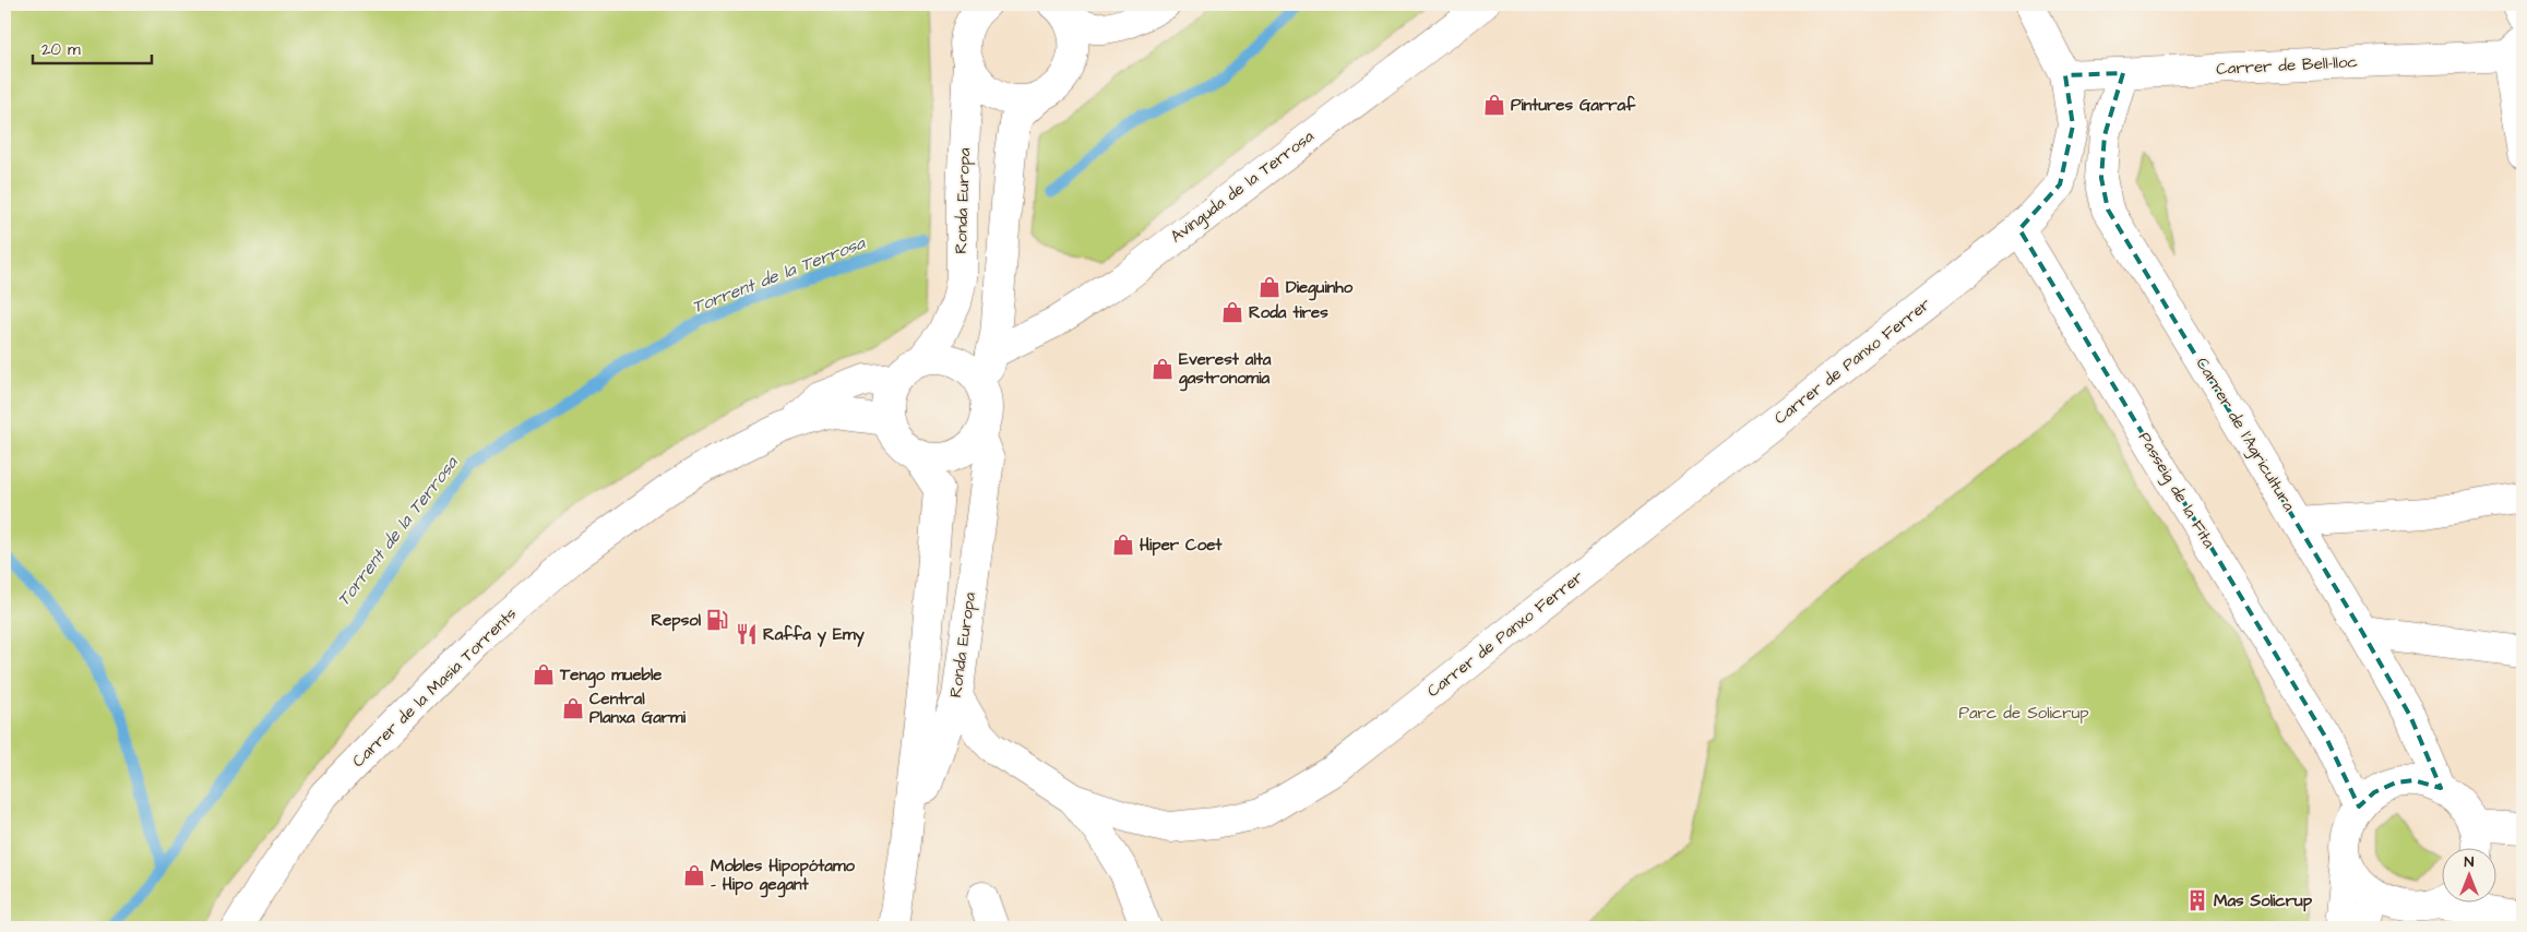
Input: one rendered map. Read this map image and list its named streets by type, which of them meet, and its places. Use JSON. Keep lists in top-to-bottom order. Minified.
{"streets":{"street":["Carrer de Bell-lloc","Avinguda de la Terrosa","Ronda Europa","Carrer de Panxo Ferrer","Carrer de l'Agricultura","Passeig de la Fita","Carrer de la Masia Torrents"]},"crossings":[["Carrer de Bell-lloc","Carrer de l'Agricultura"],["Ronda Europa","Carrer de Panxo Ferrer"],["Ronda Europa","Carrer de la Masia Torrents"],["Carrer de Panxo Ferrer","Passeig de la Fita"]],"water":["Torrent de la Terrosa"],"parks":["Parc de Solicrup"],"places":{"shop":["Pintures Garraf","Dieguinho","Roda tires","Everest alta gastronomia","Hiper Coet","Tengo mueble","Central Planxa Garmi","Mobles Hipopótamo - Hipo gegant"],"fuel station":["Repsol"],"restaurant":["Raffa y Emy"],"building":["Mas Solicrup"]},"scale_bar":"20 m","north":"top"}
